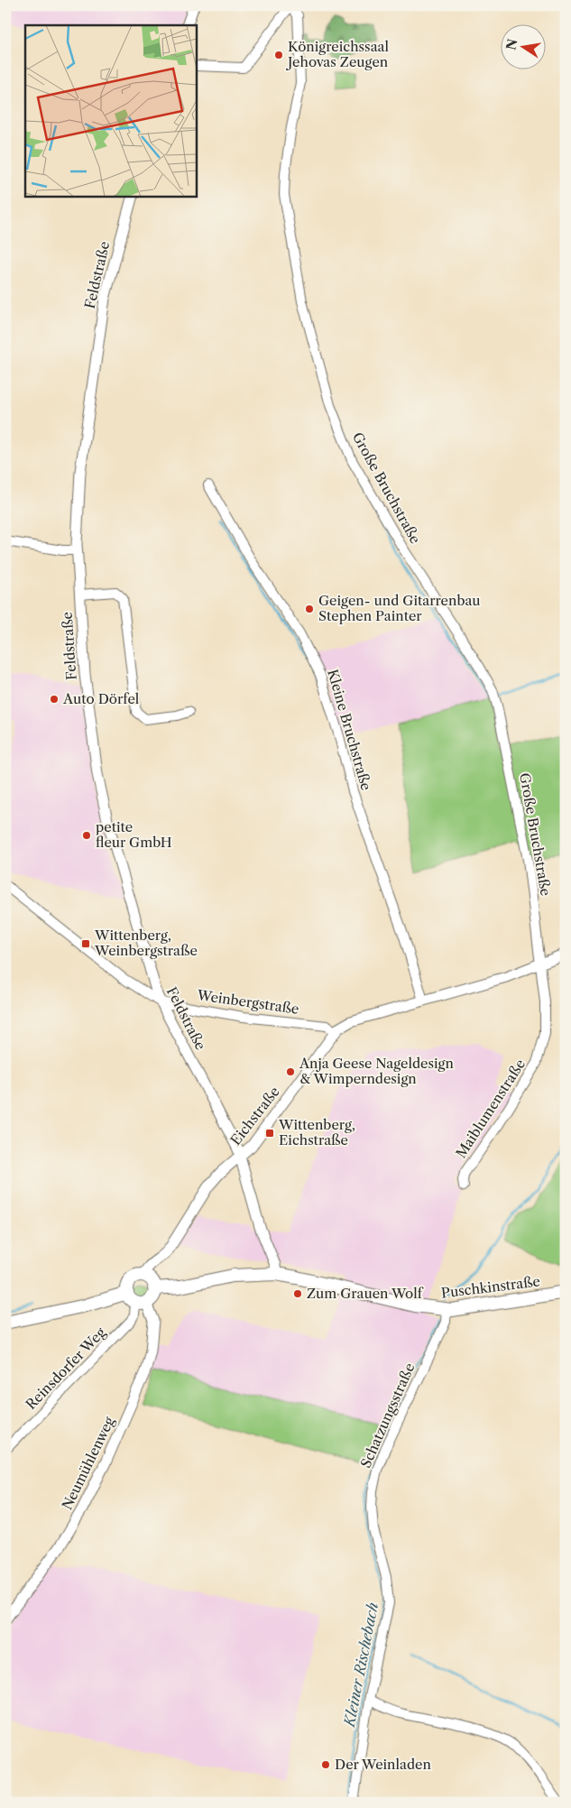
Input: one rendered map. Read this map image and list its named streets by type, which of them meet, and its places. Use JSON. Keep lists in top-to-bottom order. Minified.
{"streets":{"main road":["Puschkinstraße"],"street":["Feldstraße","Große Bruchstraße","Kleine Bruchstraße","Weinbergstraße","Maiblumenstraße","Eichstraße","Reinsdorfer Weg","Schatzungsstraße","Neumühlenweg"]},"crossings":[["Feldstraße","Weinbergstraße"],["Feldstraße","Eichstraße"],["Feldstraße","Puschkinstraße"],["Große Bruchstraße","Maiblumenstraße"],["Große Bruchstraße","Eichstraße"],["Kleine Bruchstraße","Eichstraße"],["Weinbergstraße","Eichstraße"],["Maiblumenstraße","Eichstraße"],["Eichstraße","Puschkinstraße"],["Eichstraße","Reinsdorfer Weg"],["Eichstraße","Neumühlenweg"],["Puschkinstraße","Reinsdorfer Weg"],["Puschkinstraße","Schatzungsstraße"],["Puschkinstraße","Neumühlenweg"],["Reinsdorfer Weg","Neumühlenweg"]],"water":["Kleiner Rischebach"],"places":{"other":["Königreichssaal Jehovas Zeugen","Geigen- und Gitarrenbau Stephen Painter","Auto Dörfel","petite fleur GmbH","Anja Geese Nageldesign & Wimperndesign","Zum Grauen Wolf","Der Weinladen"],"transit":["Wittenberg, Weinbergstraße","Wittenberg, Eichstraße"]},"north":"left"}
